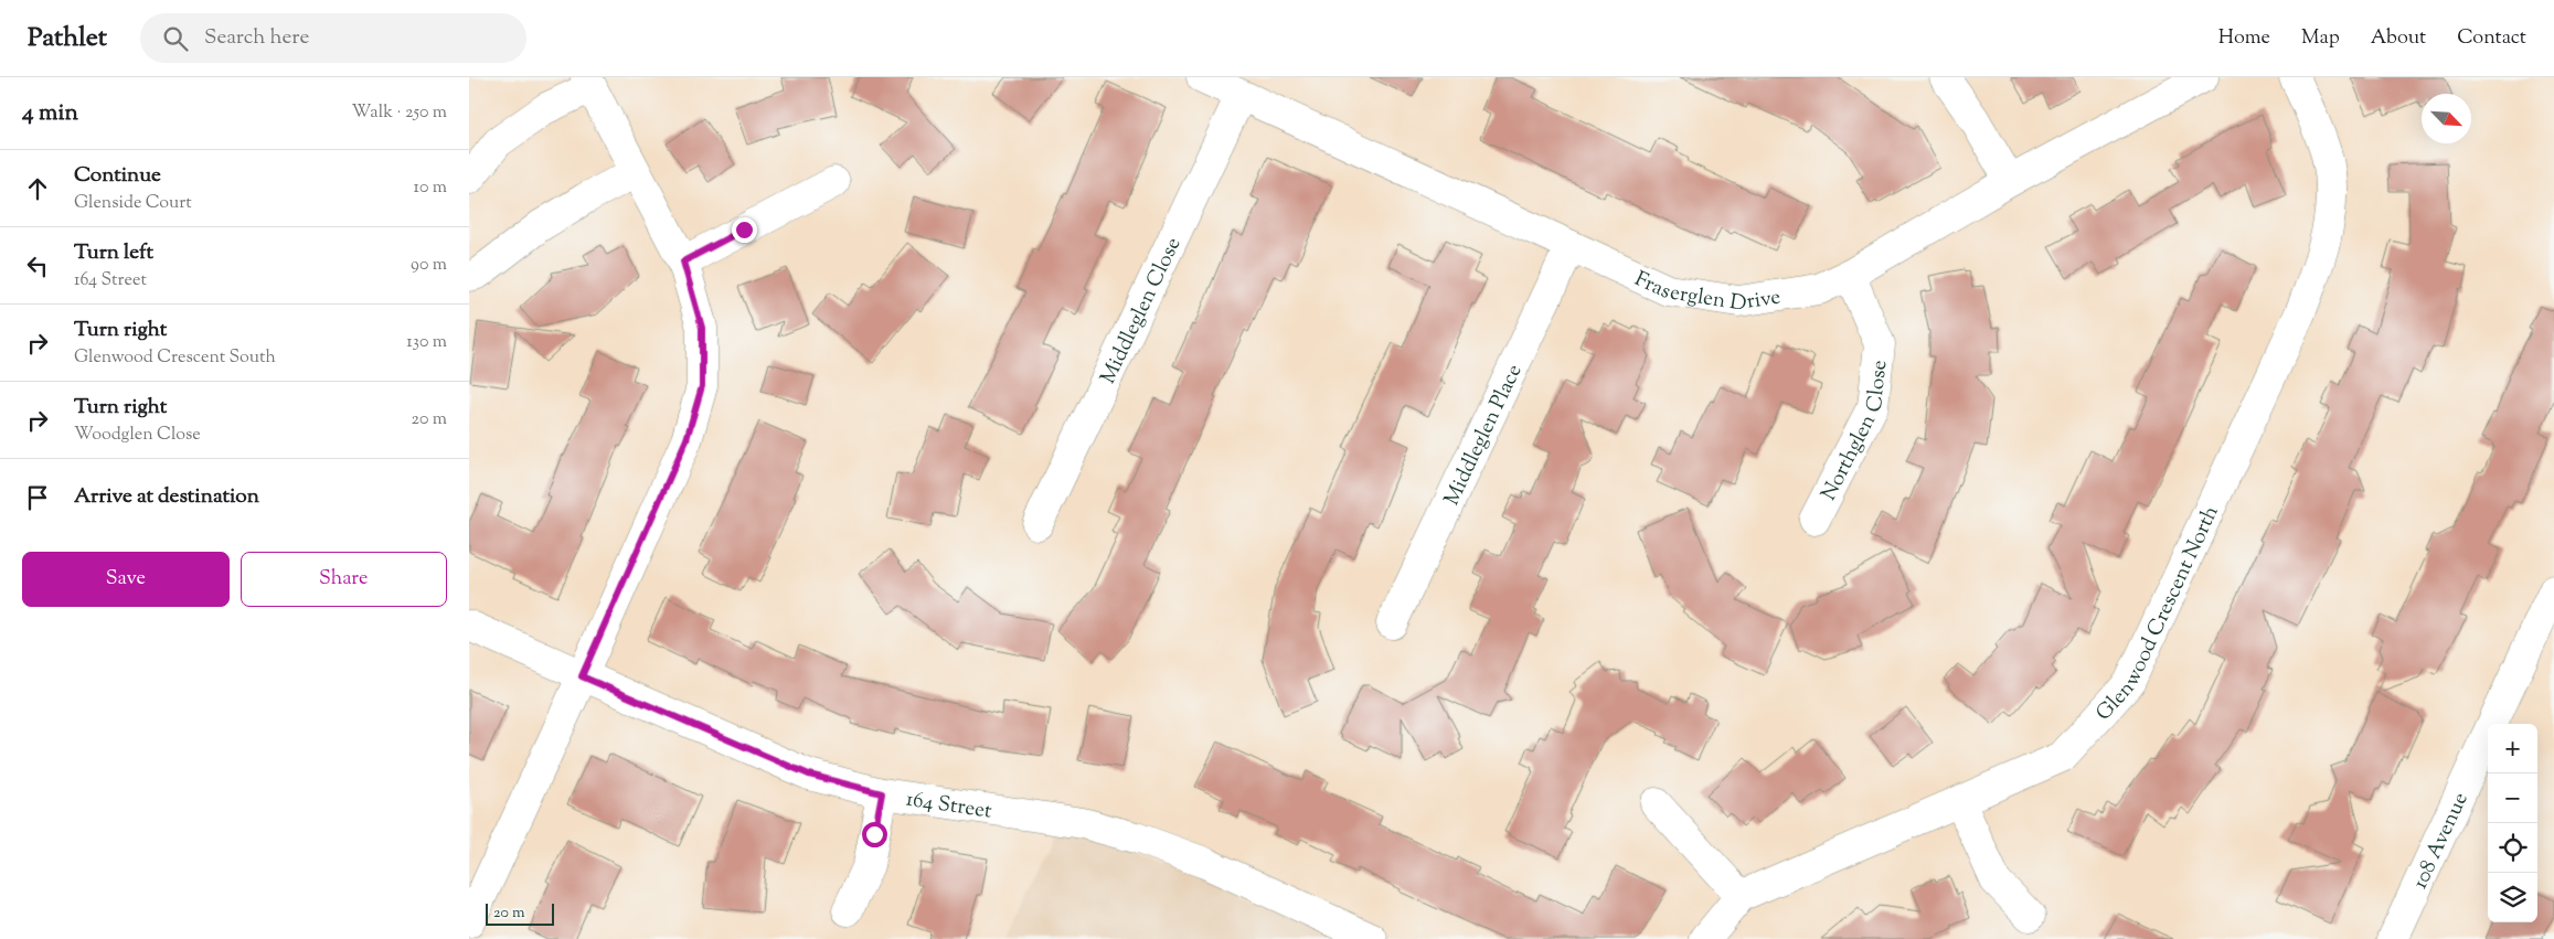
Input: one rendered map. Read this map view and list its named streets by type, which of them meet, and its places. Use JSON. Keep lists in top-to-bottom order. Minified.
{"streets":{"street":["Fraserglen Drive","Middleglen Close","Northglen Close","Middleglen Place","Glenwood Crescent North","164 Street","108 Avenue"]},"crossings":[["Fraserglen Drive","Middleglen Close"],["Fraserglen Drive","Northglen Close"],["Fraserglen Drive","Middleglen Place"]],"scale_bar":"20 m","north":"bottom right","page":{"header":"Pathlet","search":"Search here","nav":["Home","Map","About","Contact"],"heading":["4 min","Walk · 250 m"],"list":[["Continue","Glenside Court","10 m"],["Turn left","164 Street","90 m"],["Turn right","Glenwood Crescent South","130 m"],["Turn right","Woodglen Close","20 m"],"Arrive at destination"],"buttons":["Save","Share"],"map_buttons":["+","−"],"scale":"20 m"}}
